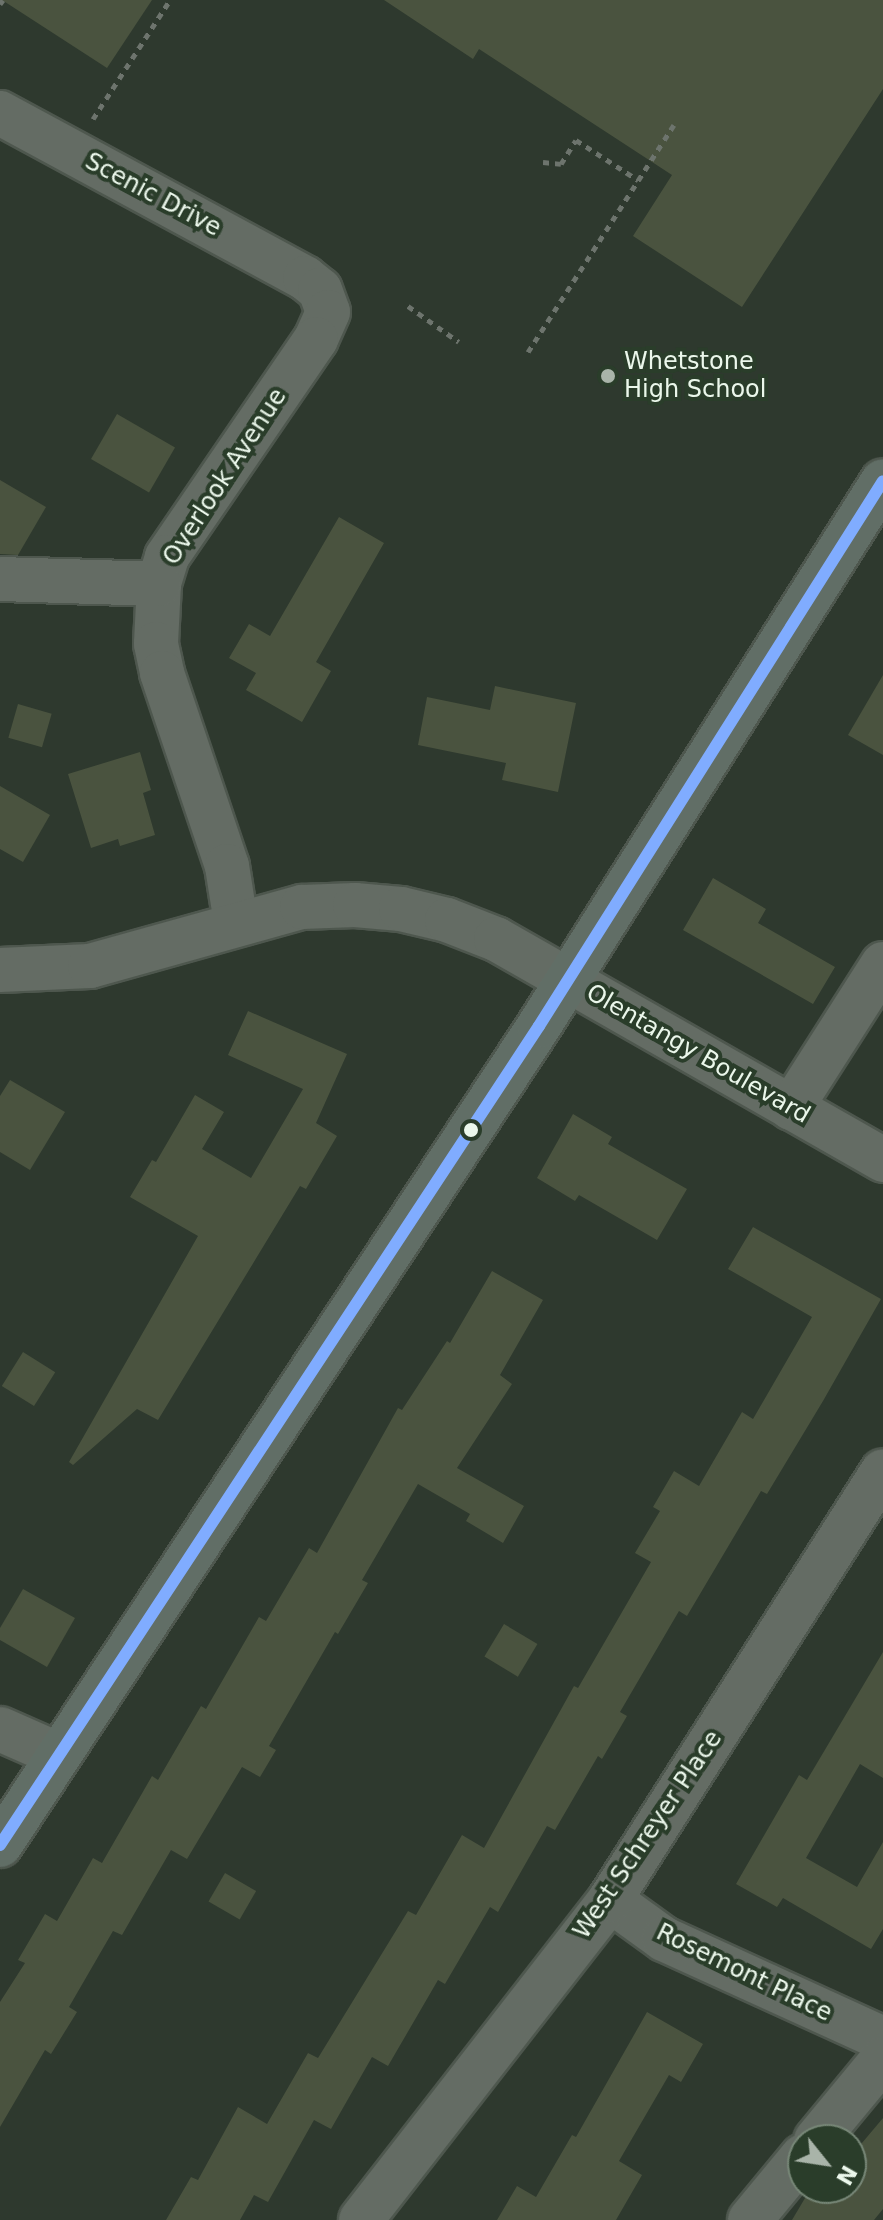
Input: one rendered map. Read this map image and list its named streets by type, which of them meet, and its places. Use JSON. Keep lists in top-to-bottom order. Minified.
{"streets":{"street":["Scenic Drive","Overlook Avenue","Olentangy Boulevard","West Schreyer Place","Rosemont Place"]},"crossings":[["Scenic Drive","Overlook Avenue"],["Overlook Avenue","Olentangy Boulevard"],["West Schreyer Place","Rosemont Place"]],"places":["Whetstone High School"],"north":"bottom right"}
